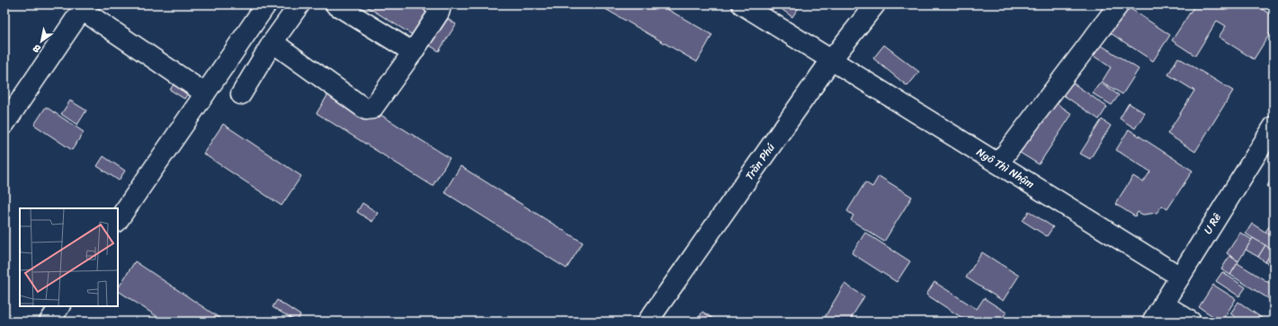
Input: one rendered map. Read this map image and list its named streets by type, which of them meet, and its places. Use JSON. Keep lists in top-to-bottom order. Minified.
{"streets":{"street":["Trần Phú","Ngô Thì Nhậm","U Rê"]},"crossings":[["Trần Phú","Ngô Thì Nhậm"],["Ngô Thì Nhậm","U Rê"]],"north":"bottom left"}
